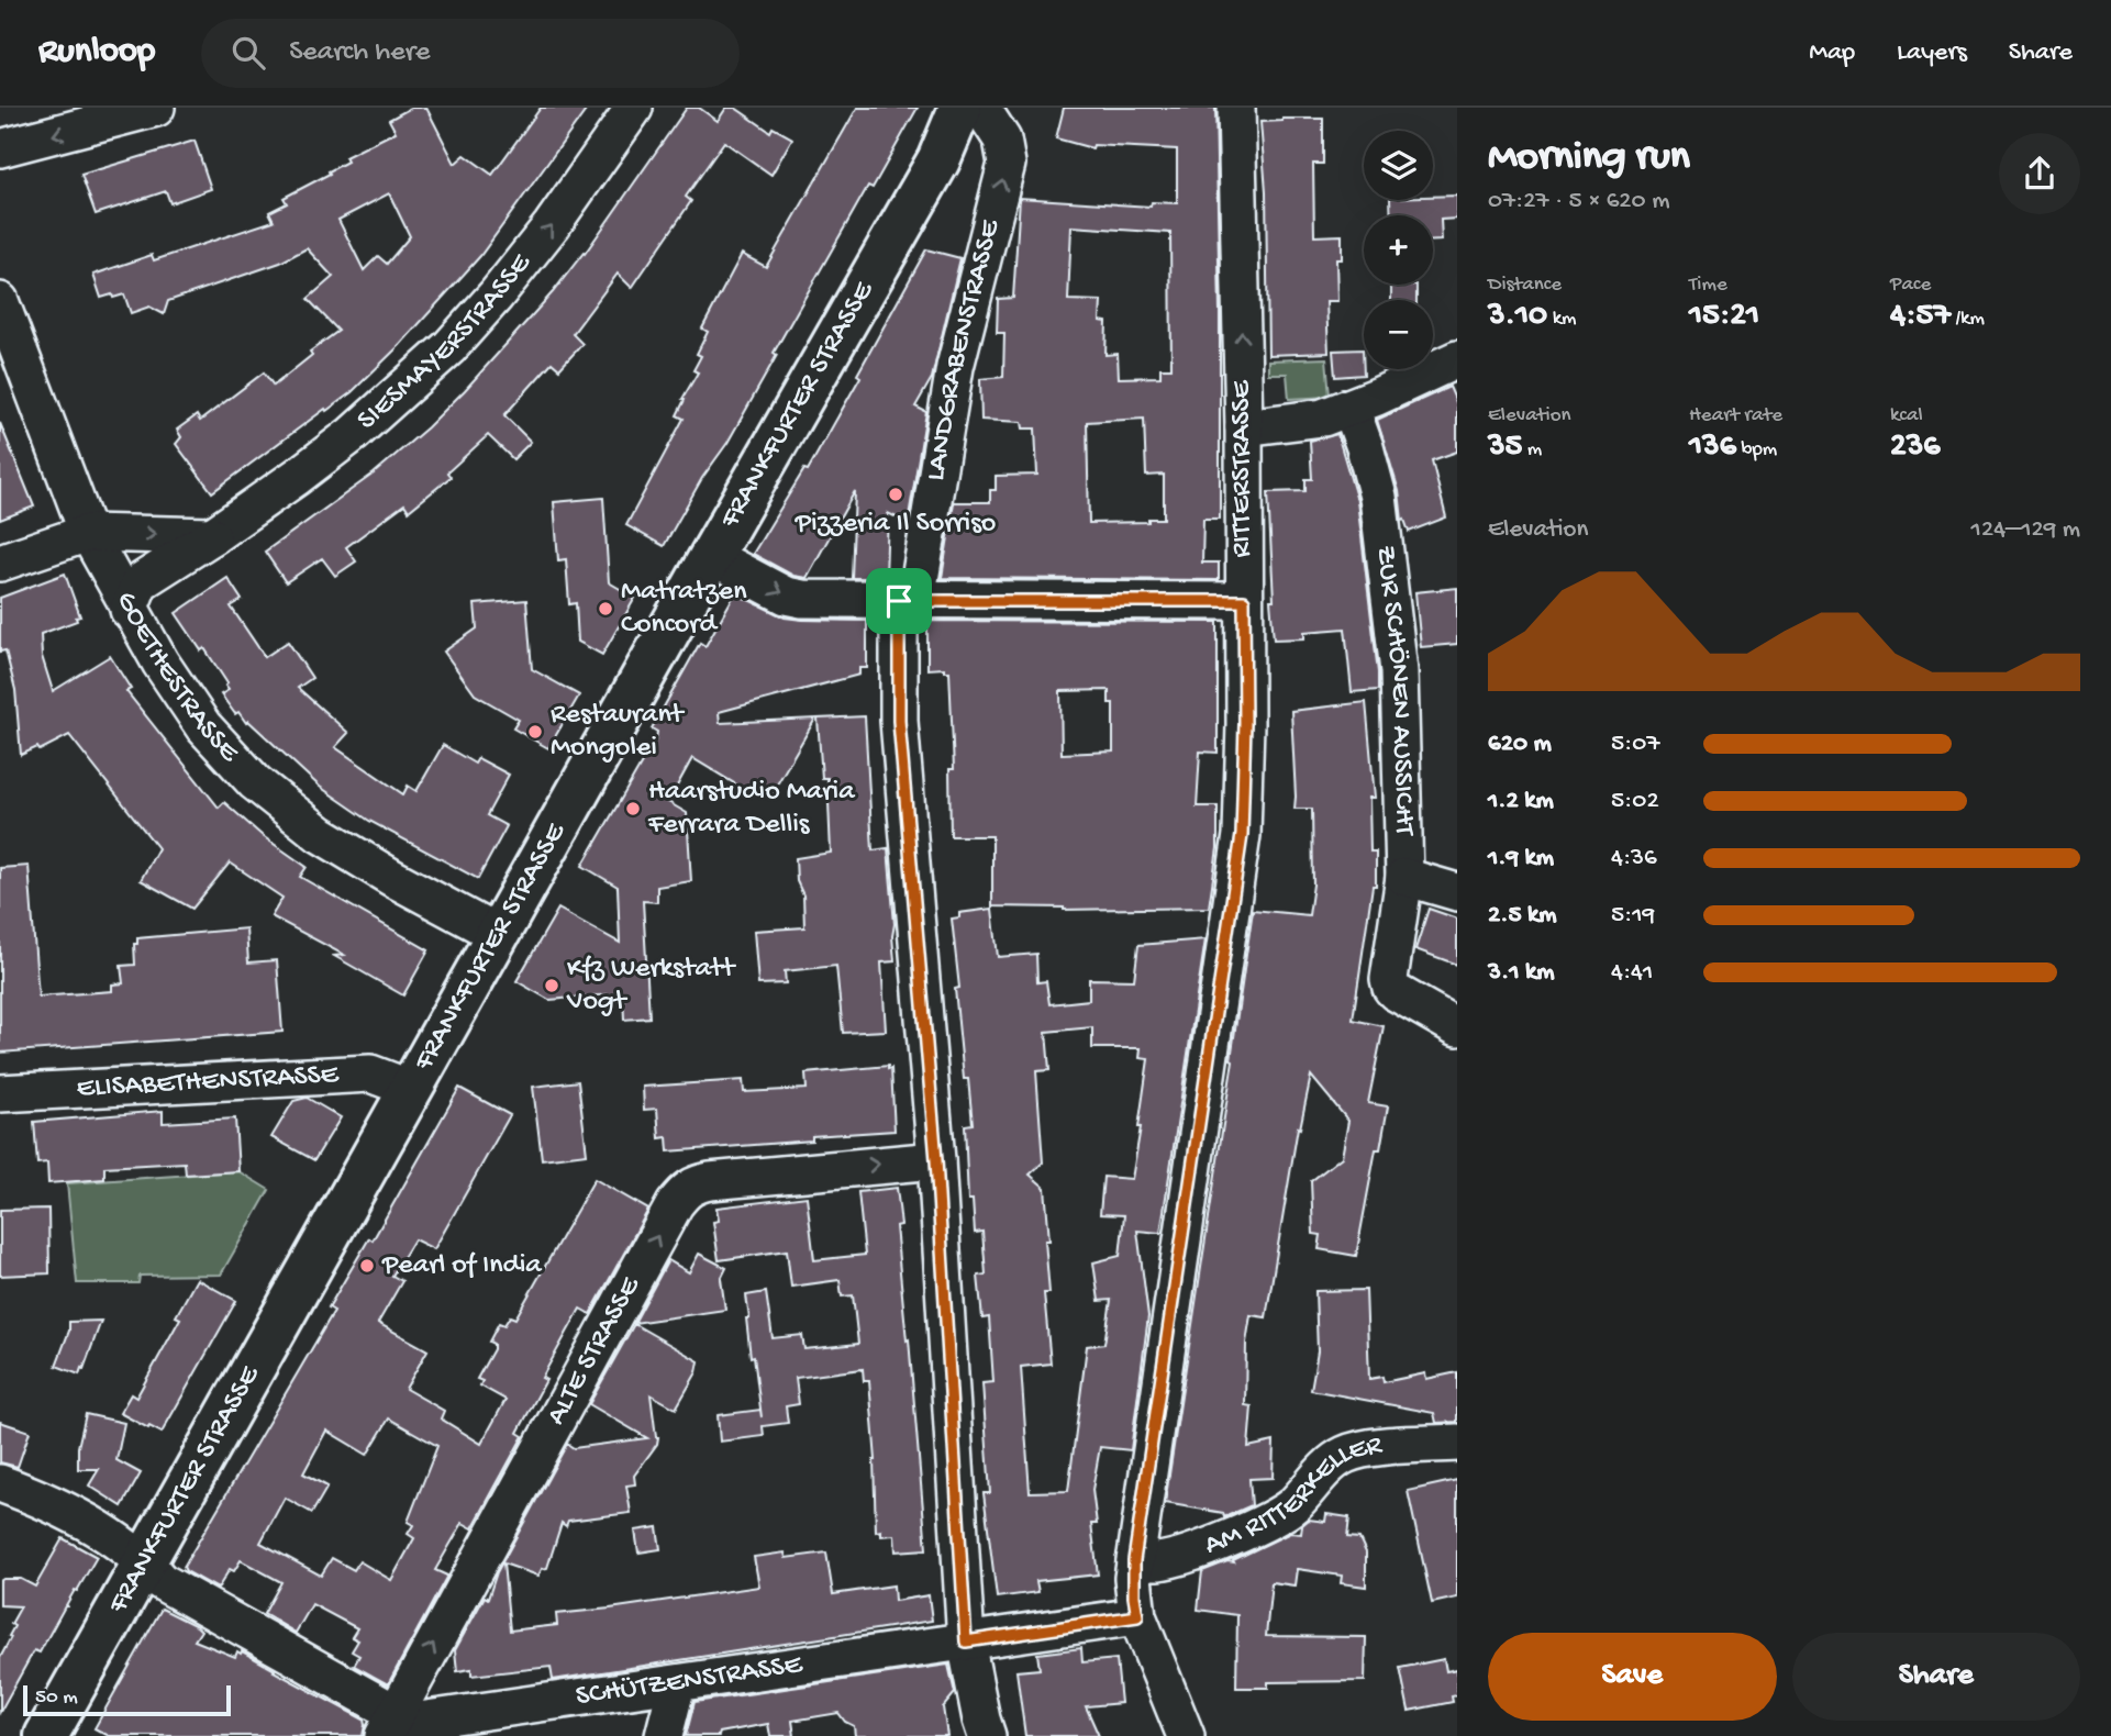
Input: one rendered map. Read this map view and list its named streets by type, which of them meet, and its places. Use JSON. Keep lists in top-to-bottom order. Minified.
{"streets":{"main road":["FRANKFURTER STRASSE"],"street":["SIESMAYERSTRASSE","LANDGRABENSTRASSE","RITTERSTRASSE","GOETHESTRASSE","ZUR SCHÖNEN AUSSICHT","ELISABETHENSTRASSE","ALTE STRASSE","AM RITTERKELLER","SCHÜTZENSTRASSE"]},"crossings":[["SIESMAYERSTRASSE","GOETHESTRASSE"],["LANDGRABENSTRASSE","FRANKFURTER STRASSE"],["LANDGRABENSTRASSE","ALTE STRASSE"],["LANDGRABENSTRASSE","SCHÜTZENSTRASSE"],["FRANKFURTER STRASSE","GOETHESTRASSE"],["FRANKFURTER STRASSE","ELISABETHENSTRASSE"],["FRANKFURTER STRASSE","SCHÜTZENSTRASSE"],["RITTERSTRASSE","AM RITTERKELLER"],["RITTERSTRASSE","SCHÜTZENSTRASSE"],["ALTE STRASSE","SCHÜTZENSTRASSE"]],"one_way":["SIESMAYERSTRASSE","ALTE STRASSE"],"places":["Pizzeria Il Sorriso","Matratzen Concord","Restaurant Mongolei","Haarstudio Maria Ferrara Dellis","Kfz Werkstatt Vogt","Pearl of India"],"scale_bar":"50 m","page":{"header":"Runloop","search":"Search here","nav":["Map","Layers","Share"],"heading":["Morning run","07:27 · 5 × 620 m"],"map_buttons":["+","−"],"stats":[["Distance","3.10 km"],["Time","15:21"],["Pace","4:57 /km"],["Elevation","35 m"],["Heart rate","136 bpm"],["kcal","236"]],"chart":["Elevation","124–129 m"],"list":[{"name":"620 m","note":"5:07"},{"name":"1.2 km","note":"5:02"},{"name":"1.9 km","note":"4:36"},{"name":"2.5 km","note":"5:19"},{"name":"3.1 km","note":"4:41"}],"buttons":["Save","Share"],"scale":"50 m"}}
